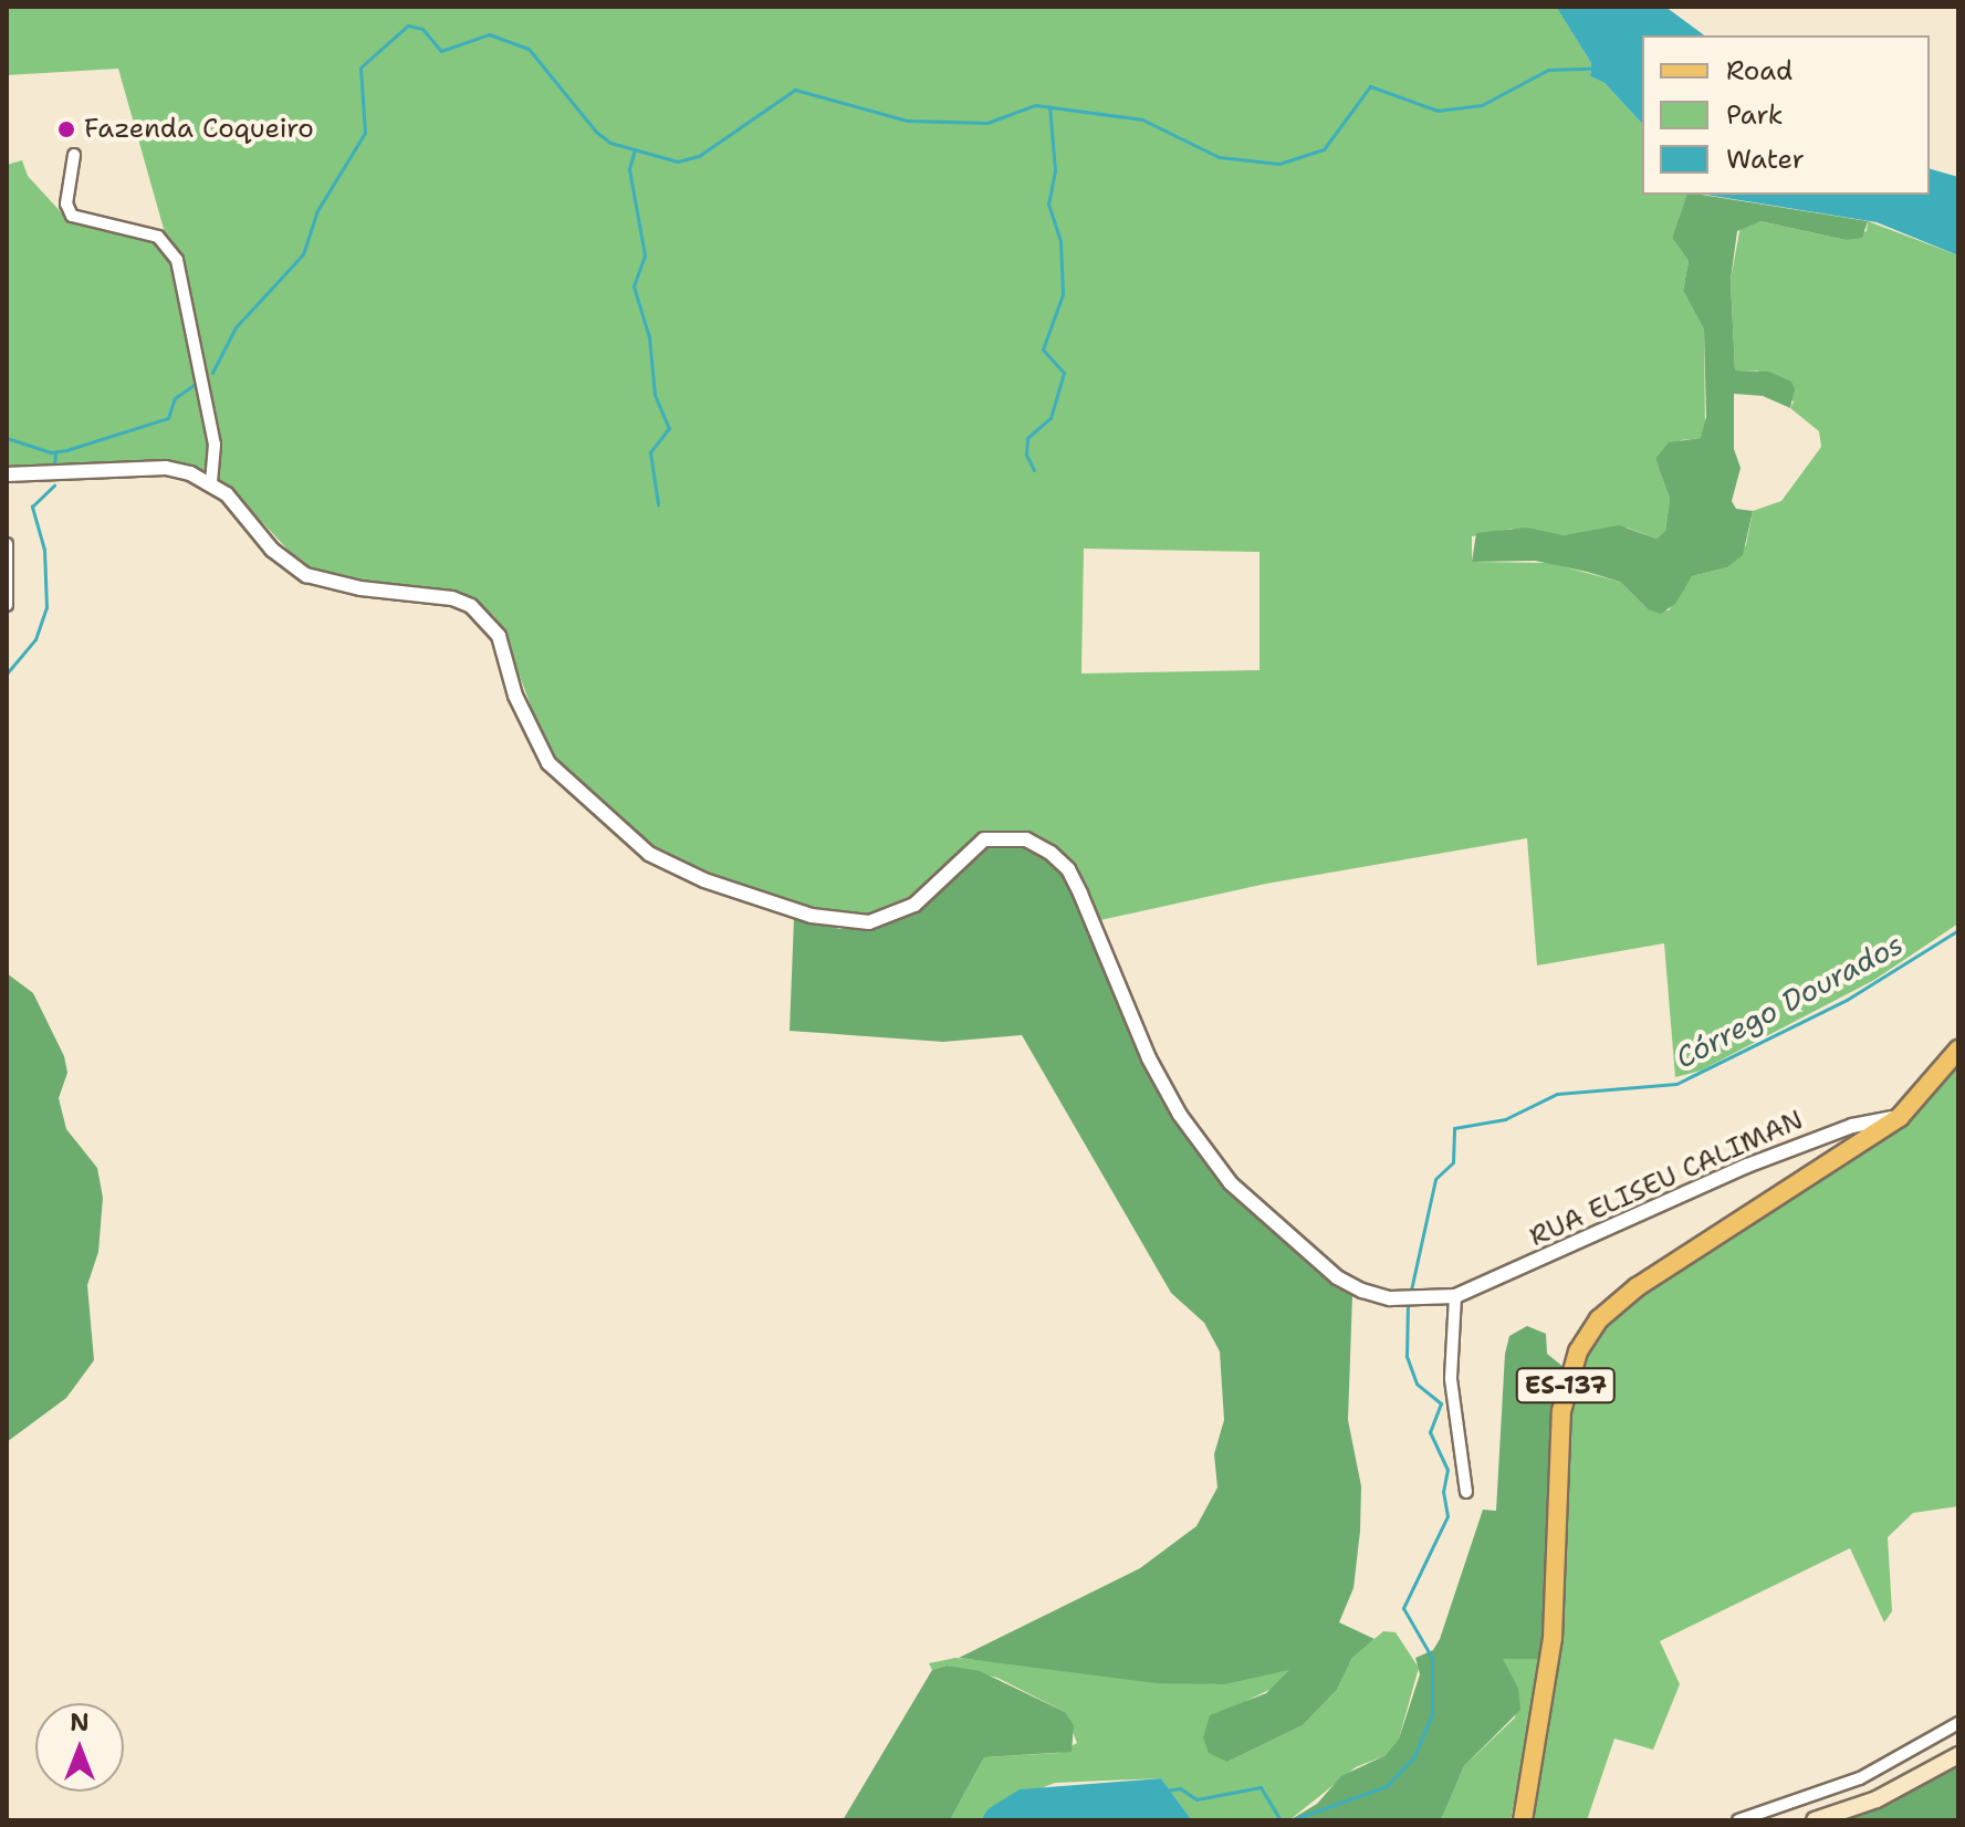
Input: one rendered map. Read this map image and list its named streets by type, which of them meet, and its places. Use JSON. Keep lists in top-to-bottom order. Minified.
{"streets":{"main road":["ES-137"],"street":["RUA ELISEU CALIMAN"]},"crossings":[["RUA ELISEU CALIMAN","ES-137"]],"water":["Córrego Dourados"],"places":["Fazenda Coqueiro"],"legend":["Road","Park","Water"],"north":"top"}
